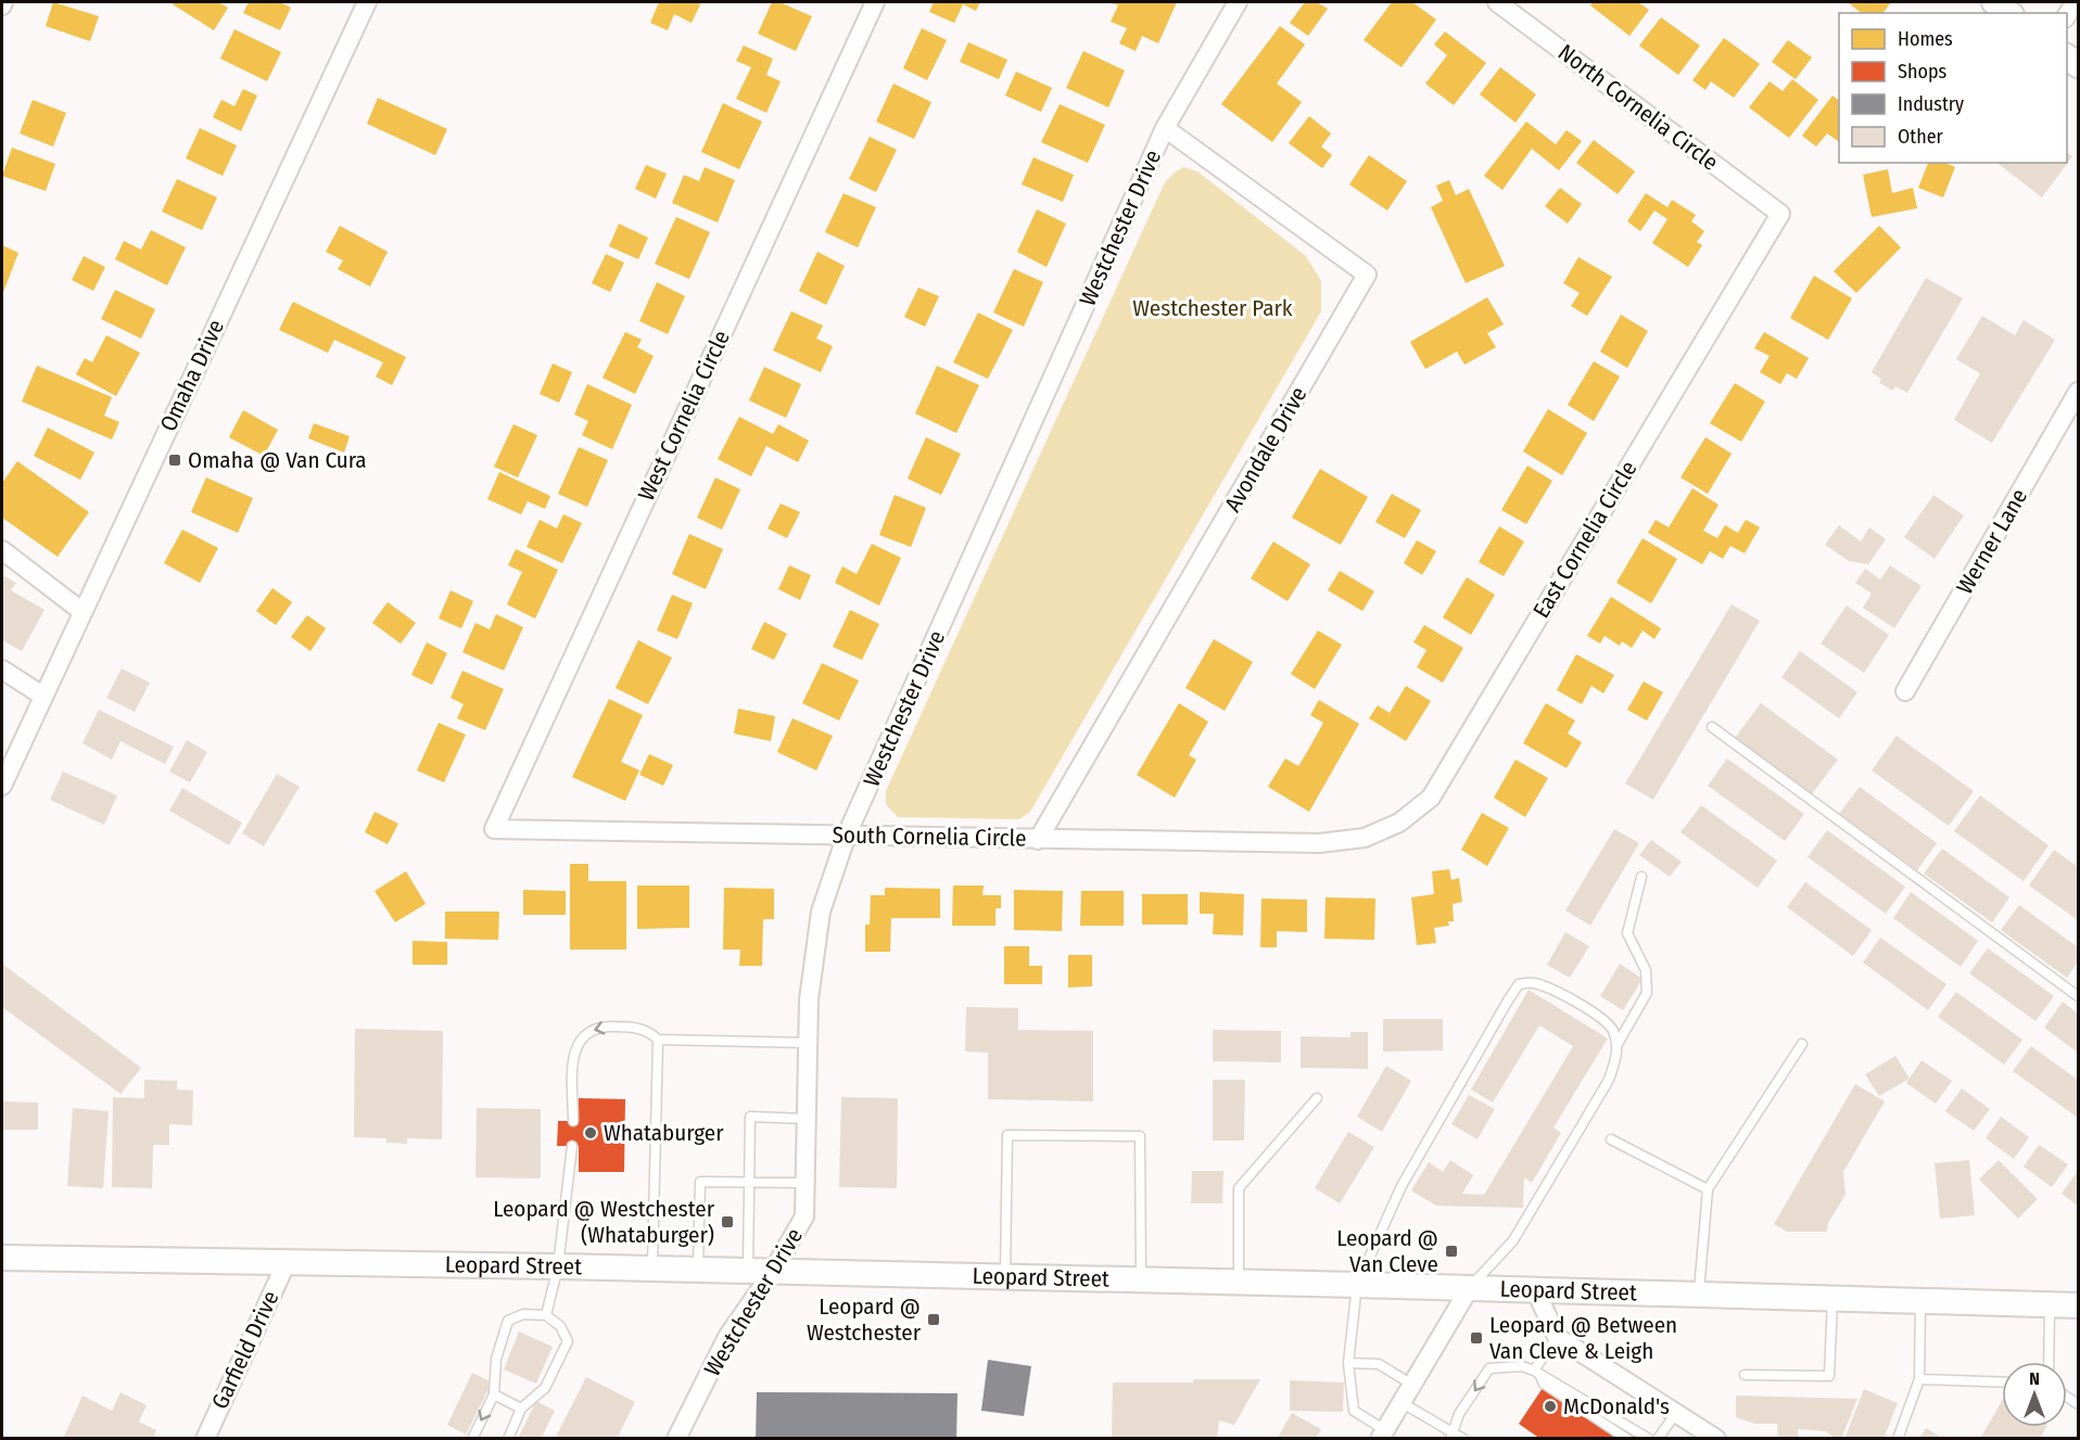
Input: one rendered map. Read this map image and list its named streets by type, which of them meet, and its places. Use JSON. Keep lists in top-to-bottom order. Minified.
{"streets":{"main road":["Leopard Street"],"street":["North Cornelia Circle","Westchester Drive","Omaha Drive","West Cornelia Circle","Avondale Drive","East Cornelia Circle","Werner Lane","South Cornelia Circle","Garfield Drive"]},"crossings":[["North Cornelia Circle","East Cornelia Circle"],["Westchester Drive","Avondale Drive"],["Westchester Drive","South Cornelia Circle"],["Westchester Drive","Leopard Street"],["West Cornelia Circle","South Cornelia Circle"],["Avondale Drive","South Cornelia Circle"],["East Cornelia Circle","South Cornelia Circle"],["Leopard Street","Garfield Drive"]],"parks":["Westchester Park"],"places":{"transit":["Omaha @ Van Cura","Leopard @ Westchester (Whataburger)","Leopard @ Van Cleve","Leopard @ Westchester","Leopard @ Between Van Cleve & Leigh"],"other":["Whataburger","McDonald's"]},"legend":["Homes","Shops","Industry","Other"],"north":"top"}
